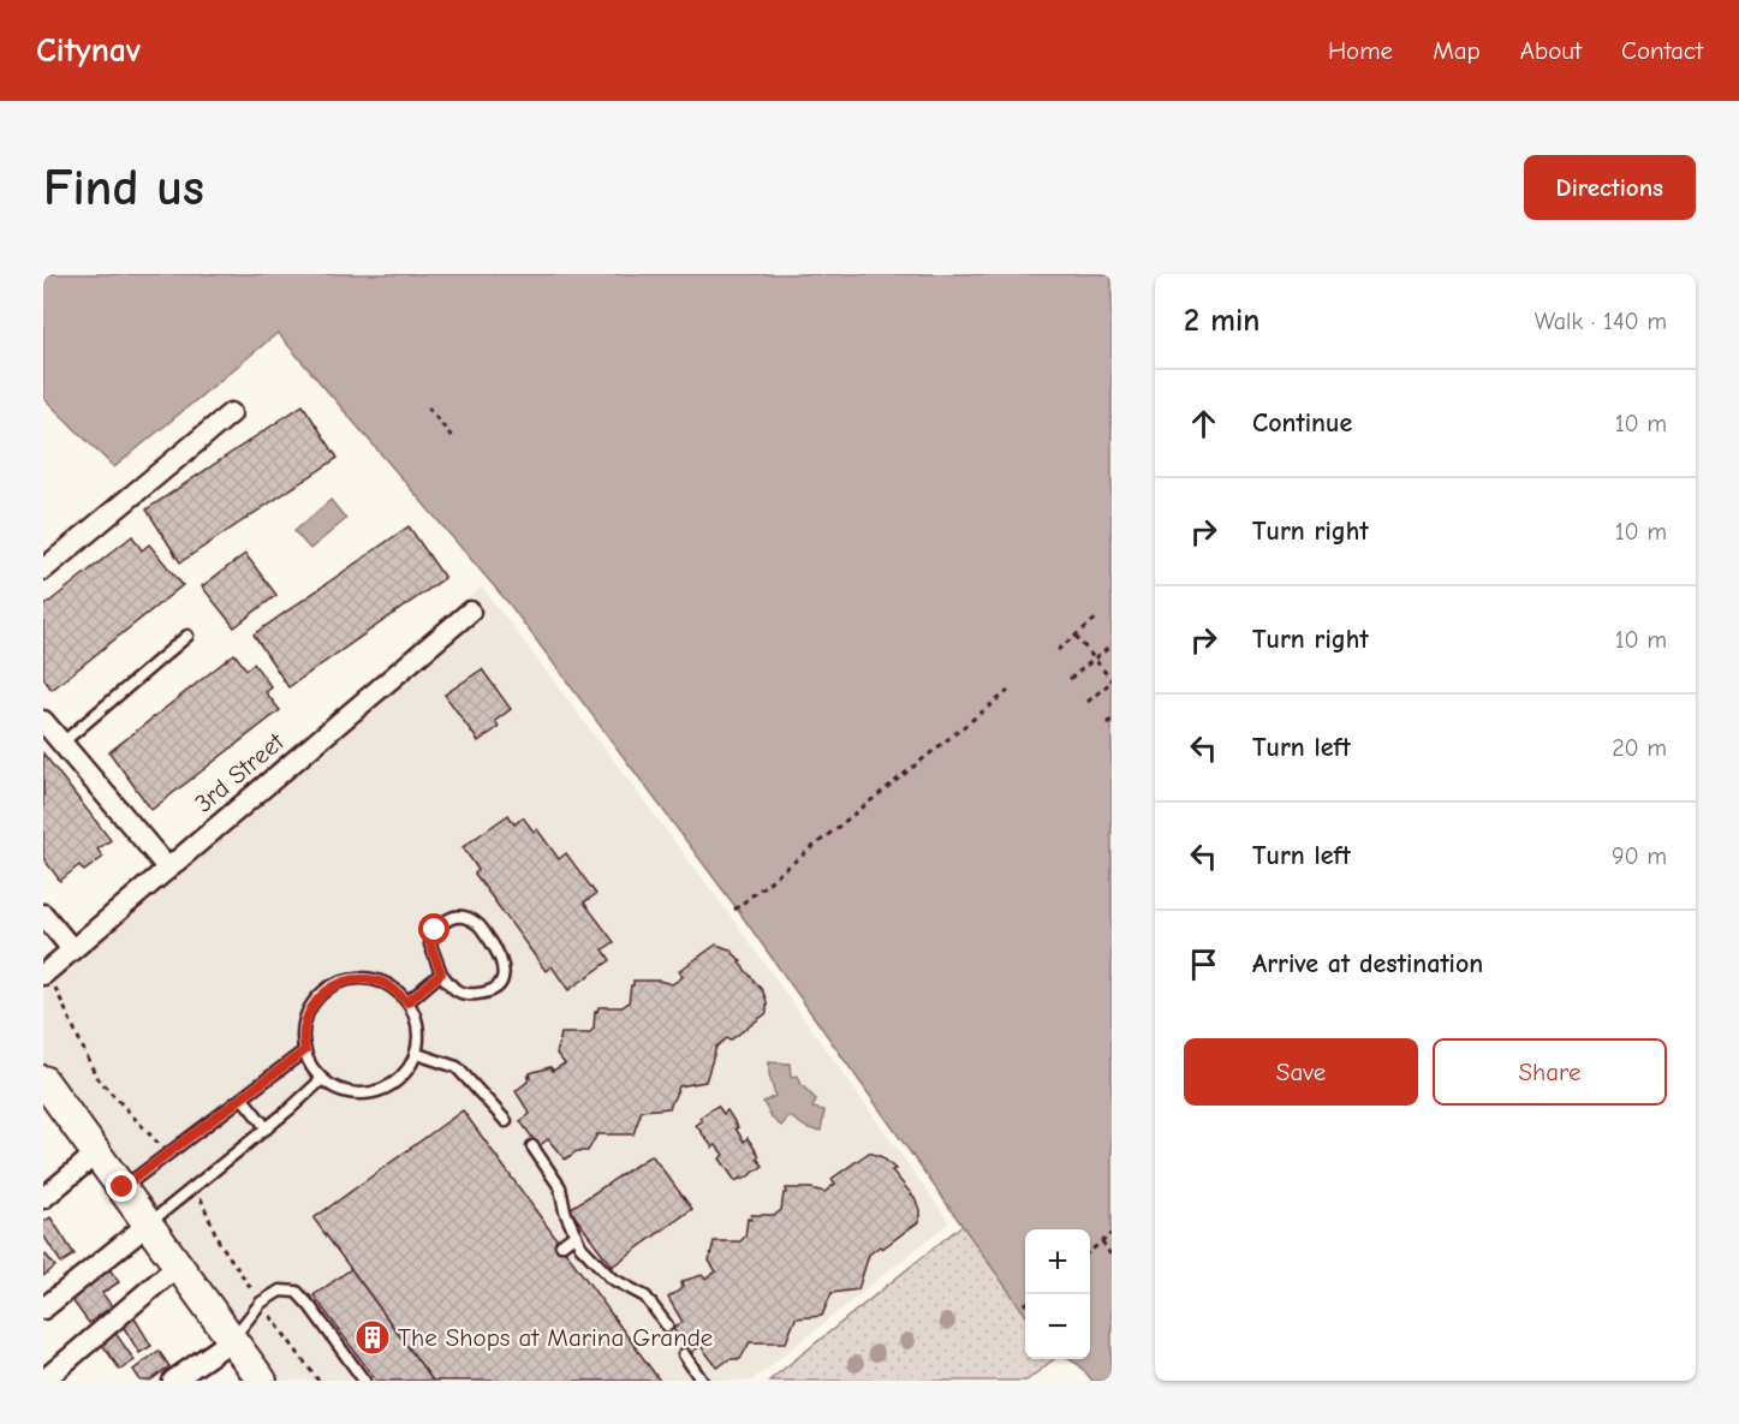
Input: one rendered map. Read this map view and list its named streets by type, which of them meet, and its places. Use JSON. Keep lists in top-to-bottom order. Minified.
{"streets":{"street":["3rd Street"]},"places":{"building":["The Shops at Marina Grande"]},"page":{"header":"Citynav","nav":["Home","Map","About","Contact"],"buttons":["Directions",["Save","Share"]],"title":"Find us","heading":["2 min","Walk · 140 m"],"list":[["Continue","10 m"],["Turn right","10 m"],["Turn right","10 m"],["Turn left","20 m"],["Turn left","90 m"],"Arrive at destination"],"map_buttons":["+","−"]}}
